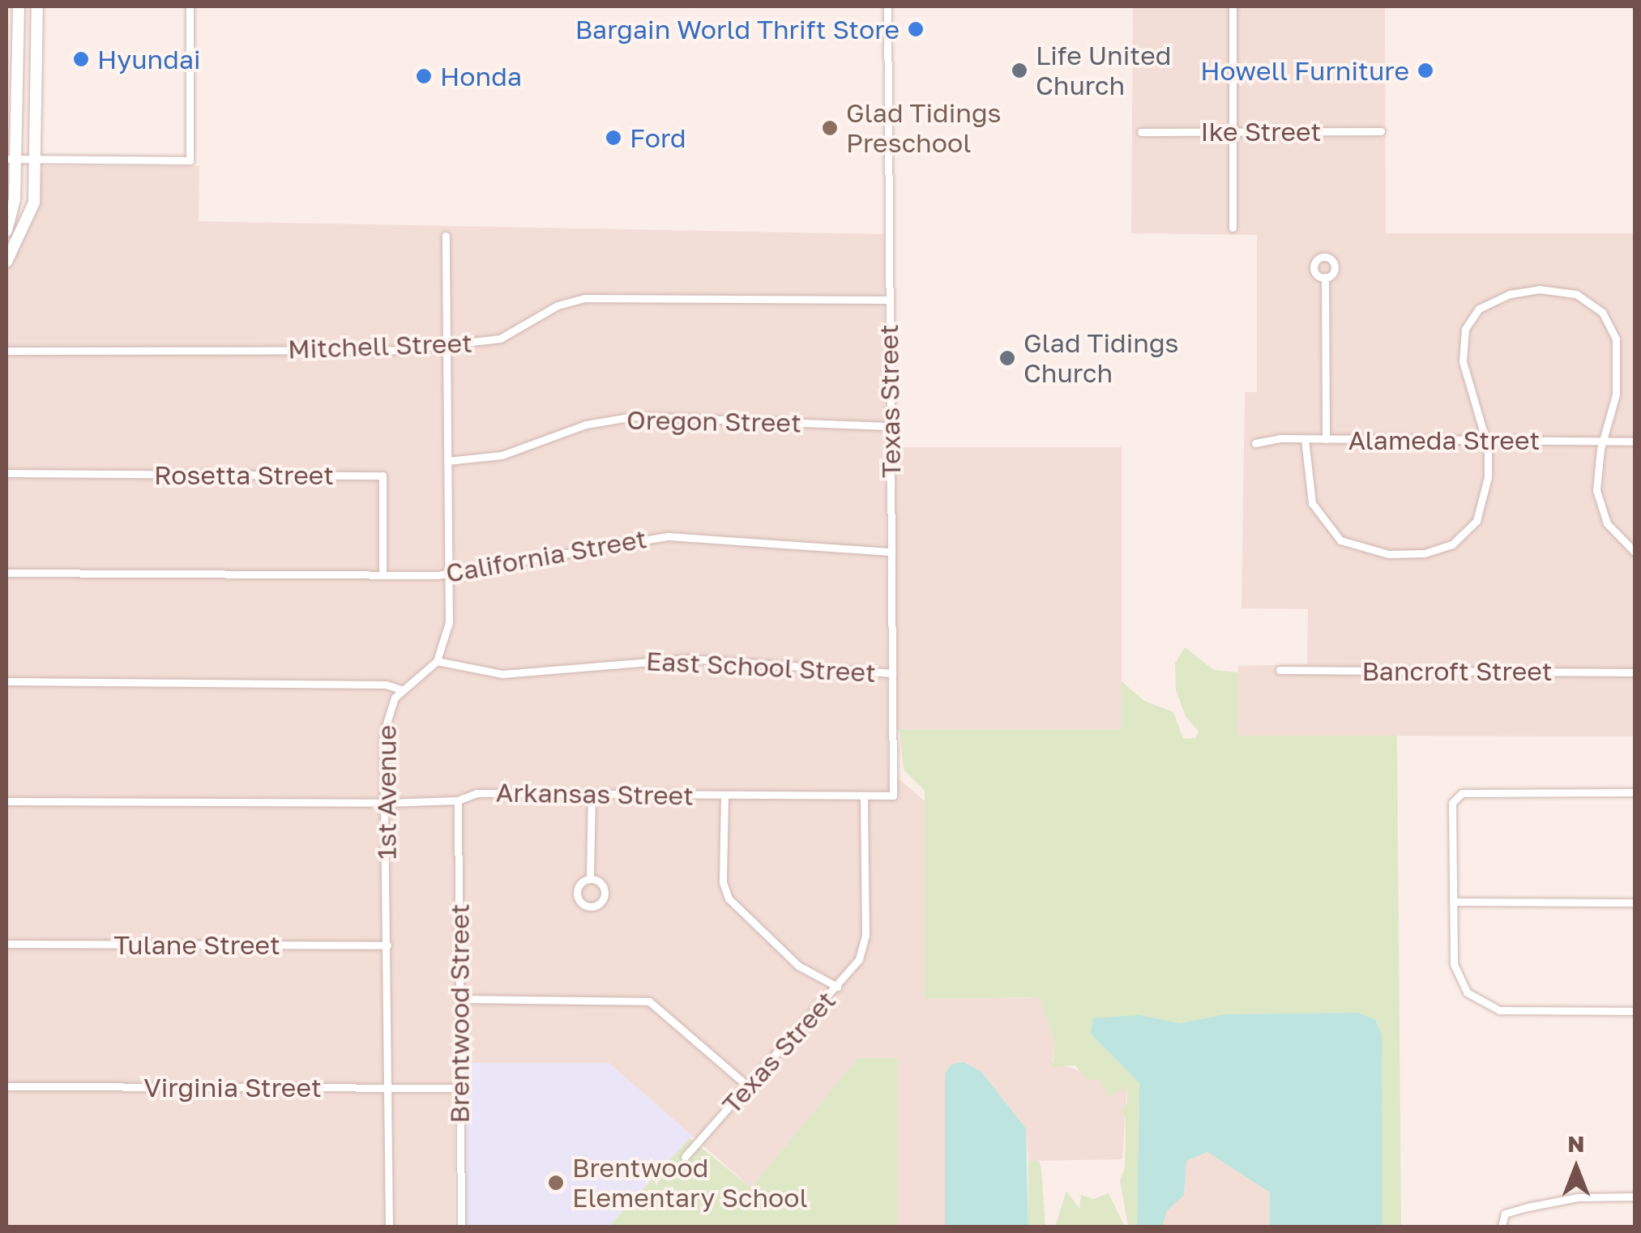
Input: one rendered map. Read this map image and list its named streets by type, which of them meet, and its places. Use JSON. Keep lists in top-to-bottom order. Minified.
{"streets":{"street":["Ike Street","Mitchell Street","Texas Street","Oregon Street","Alameda Street","Rosetta Street","California Street","East School Street","Bancroft Street","1st Avenue","Arkansas Street","Tulane Street","Brentwood Street","Virginia Street"]},"crossings":[["Mitchell Street","Texas Street"],["Texas Street","Oregon Street"],["Texas Street","California Street"],["Texas Street","East School Street"],["Texas Street","Arkansas Street"],["Rosetta Street","California Street"],["East School Street","1st Avenue"],["1st Avenue","Arkansas Street"],["1st Avenue","Tulane Street"],["1st Avenue","Virginia Street"],["Arkansas Street","Brentwood Street"],["Brentwood Street","Virginia Street"]],"places":["Bargain World Thrift Store","Hyundai","Life United Church","Howell Furniture","Honda","Glad Tidings Preschool","Ford","Glad Tidings Church","Brentwood Elementary School"],"north":"top"}
